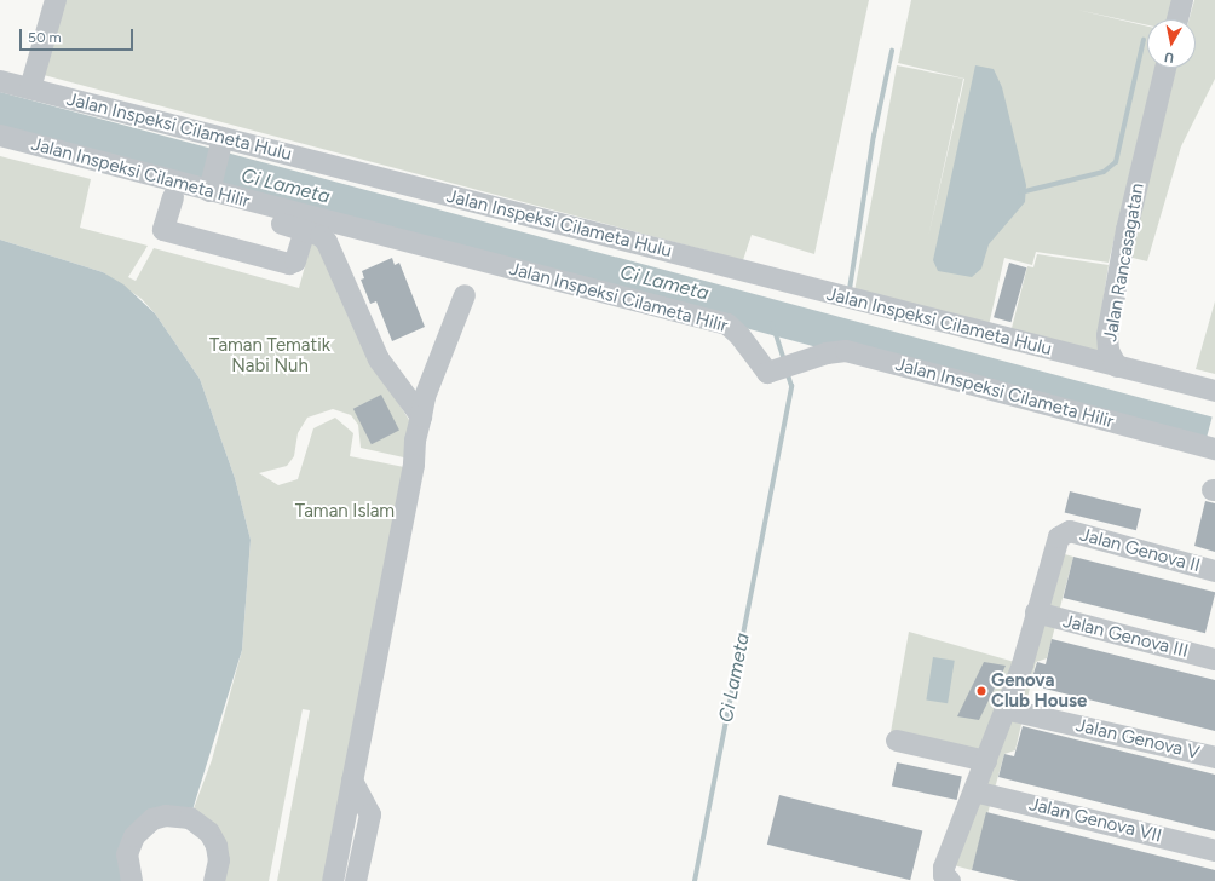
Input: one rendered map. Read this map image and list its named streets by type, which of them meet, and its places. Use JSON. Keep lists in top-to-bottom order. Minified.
{"streets":{"street":["Jalan Inspeksi Cilameta Hulu","Jalan Inspeksi Cilameta Hilir","Jalan Rancasagatan","Jalan Genova II","Jalan Genova III","Jalan Genova V","Jalan Genova VII"]},"crossings":[["Jalan Inspeksi Cilameta Hulu","Jalan Rancasagatan"],["Jalan Genova II","Jalan Genova III"]],"water":["Ci Lameta"],"parks":["Taman Tematik Nabi Nuh","Taman Islam"],"places":["Genova Club House"],"scale_bar":"50 m","north":"bottom"}
